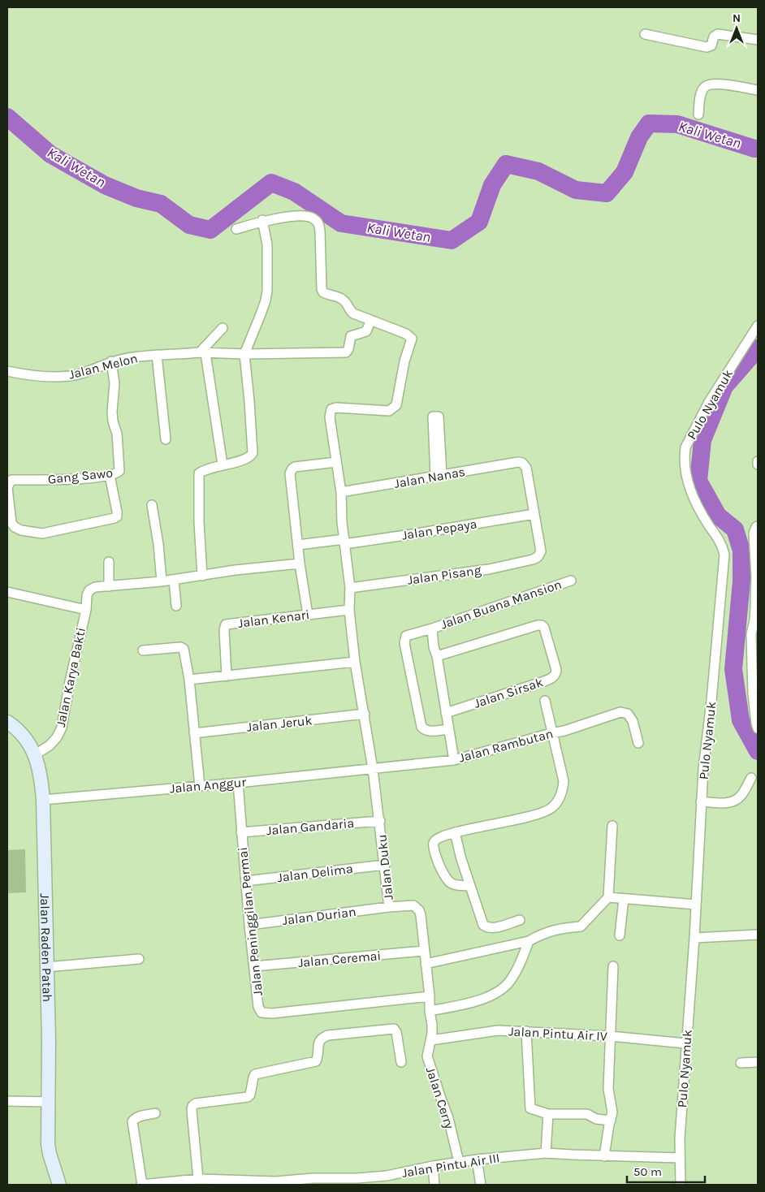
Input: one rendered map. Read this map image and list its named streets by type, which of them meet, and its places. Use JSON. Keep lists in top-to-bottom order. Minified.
{"streets":{"main road":["Jalan Raden Patah"],"street":["Jalan Melon","Pulo Nyamuk","Gang Sawo","Jalan Nanas","Jalan Pepaya","Jalan Pisang","Jalan Buana Mansion","Jalan Kenari","Jalan Karya Bakti","Jalan Sirsak","Jalan Jeruk","Jalan Rambutan","Jalan Anggur","Jalan Gandaria","Jalan Duku","Jalan Delima","Jalan Durian","Jalan Peninggilan Permai","Jalan Ceremai","Jalan Pintu Air IV","Jalan Cerry","Jalan Pintu Air III"]},"crossings":[["Jalan Melon","Gang Sawo"],["Pulo Nyamuk","Jalan Pintu Air IV"],["Pulo Nyamuk","Jalan Pintu Air III"],["Jalan Nanas","Jalan Pepaya"],["Jalan Nanas","Jalan Pisang"],["Jalan Pepaya","Jalan Pisang"],["Jalan Buana Mansion","Jalan Sirsak"],["Jalan Buana Mansion","Jalan Rambutan"],["Jalan Karya Bakti","Jalan Raden Patah"],["Jalan Rambutan","Jalan Anggur"],["Jalan Rambutan","Jalan Duku"],["Jalan Anggur","Jalan Duku"],["Jalan Anggur","Jalan Peninggilan Permai"],["Jalan Anggur","Jalan Raden Patah"],["Jalan Gandaria","Jalan Duku"],["Jalan Gandaria","Jalan Peninggilan Permai"],["Jalan Duku","Jalan Delima"],["Jalan Duku","Jalan Durian"],["Jalan Duku","Jalan Peninggilan Permai"],["Jalan Duku","Jalan Ceremai"],["Jalan Duku","Jalan Pintu Air IV"],["Jalan Duku","Jalan Cerry"],["Jalan Delima","Jalan Peninggilan Permai"],["Jalan Durian","Jalan Peninggilan Permai"],["Jalan Peninggilan Permai","Jalan Ceremai"],["Jalan Pintu Air IV","Jalan Cerry"],["Jalan Cerry","Jalan Pintu Air III"]],"water":["Kali Wetan"],"scale_bar":"50 m","north":"top"}
